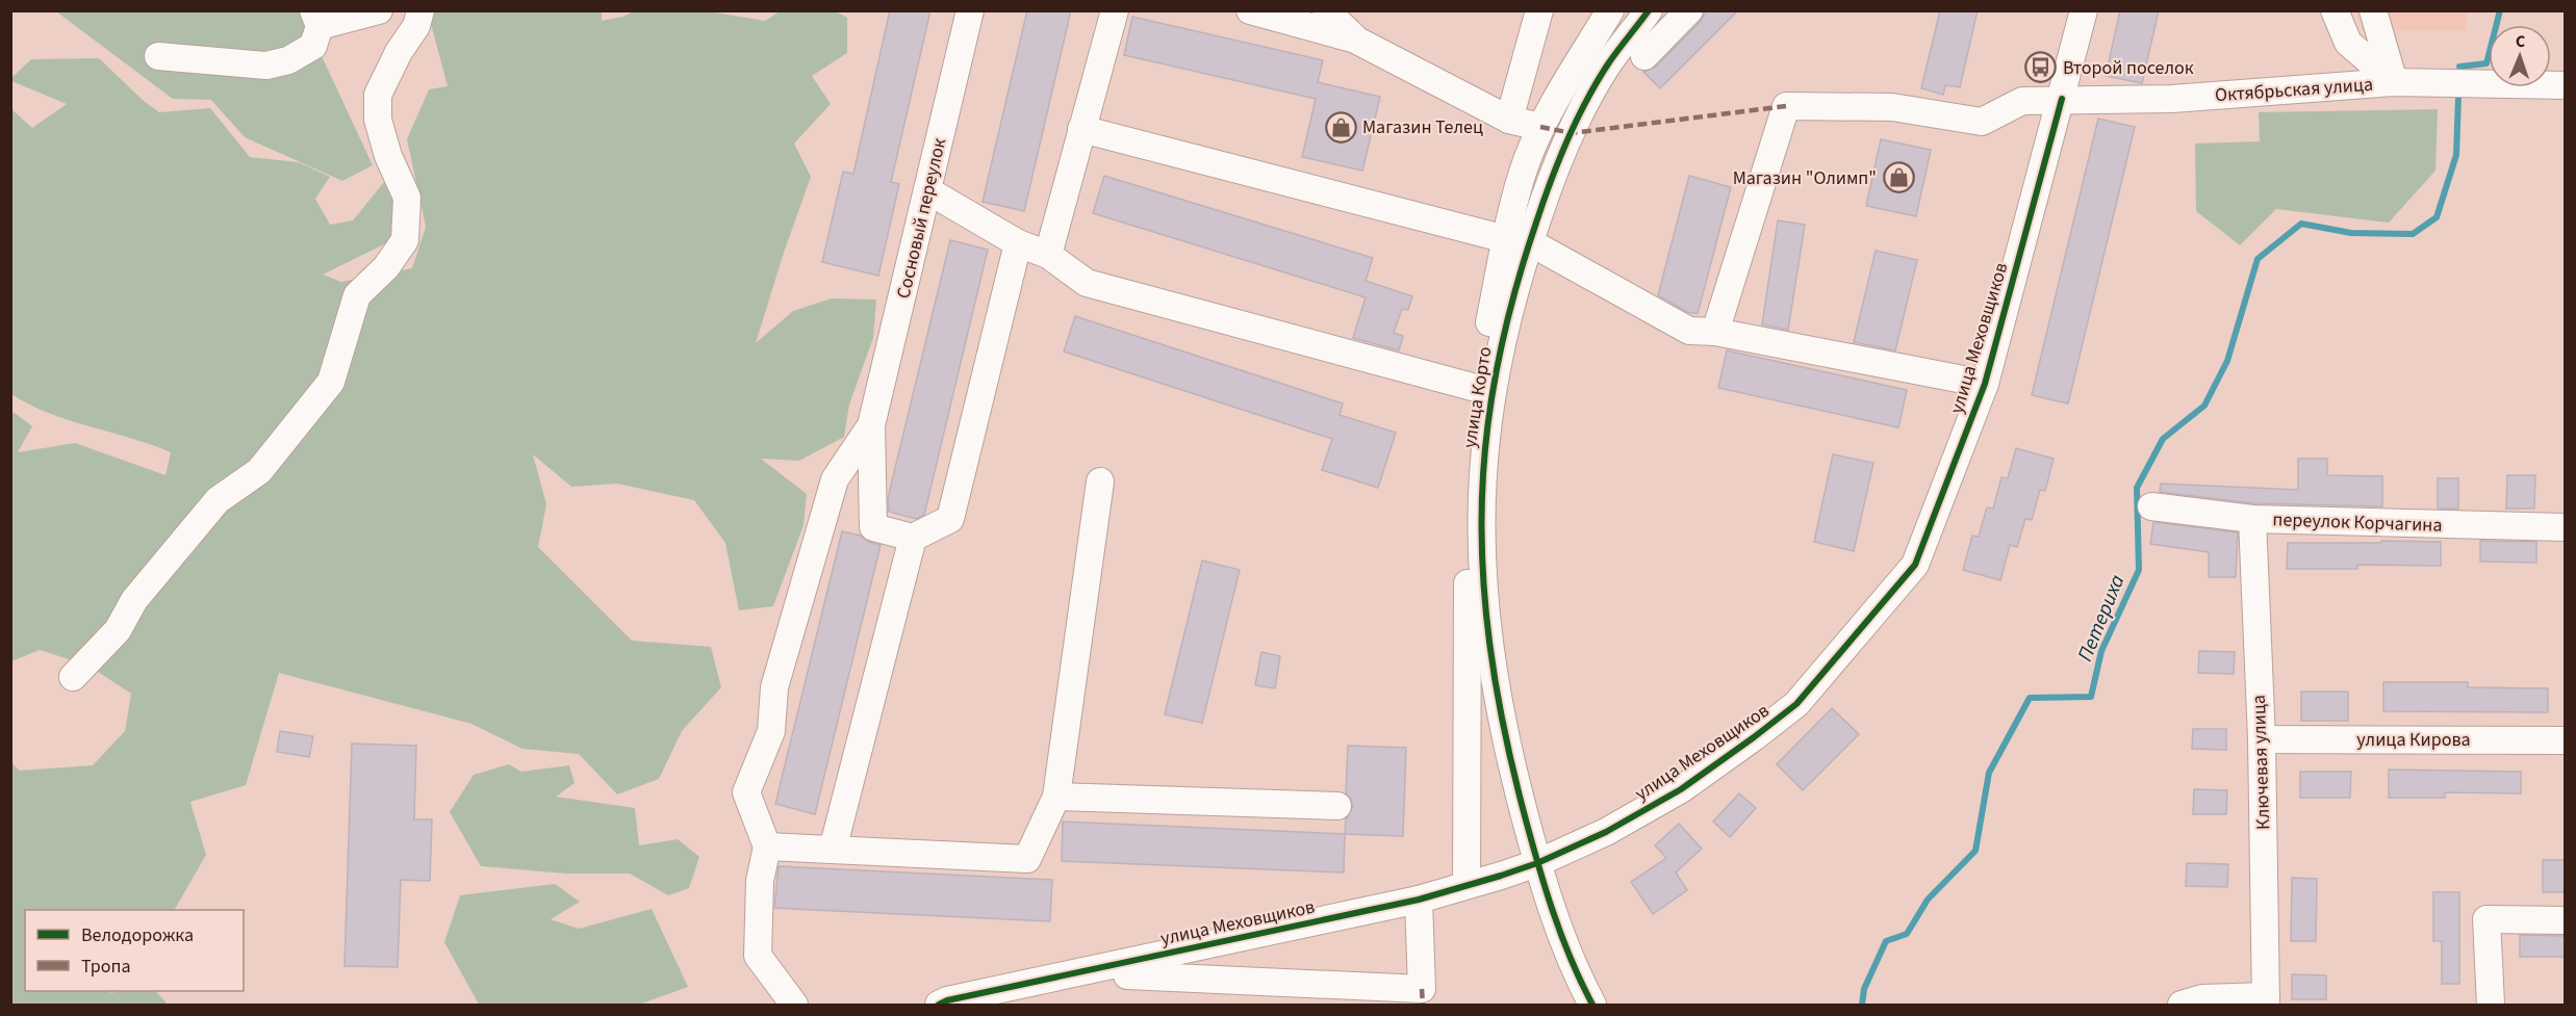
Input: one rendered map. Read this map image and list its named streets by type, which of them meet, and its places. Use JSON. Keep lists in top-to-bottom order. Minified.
{"streets":{"street":["Октябрьская улица","Сосновый переулок","улица Меховщиков","улица Корто","переулок Корчагина","улица Кирова","Ключевая улица"]},"crossings":[["Октябрьская улица","улица Меховщиков"],["улица Меховщиков","улица Корто"],["переулок Корчагина","Ключевая улица"],["улица Кирова","Ключевая улица"]],"water":["Петериха"],"places":{"bus stop":["Второй поселок"],"shop":["Магазин Телец","Магазин \"Олимп\""]},"legend":["Велодорожка","Тропа"],"north":"top"}
